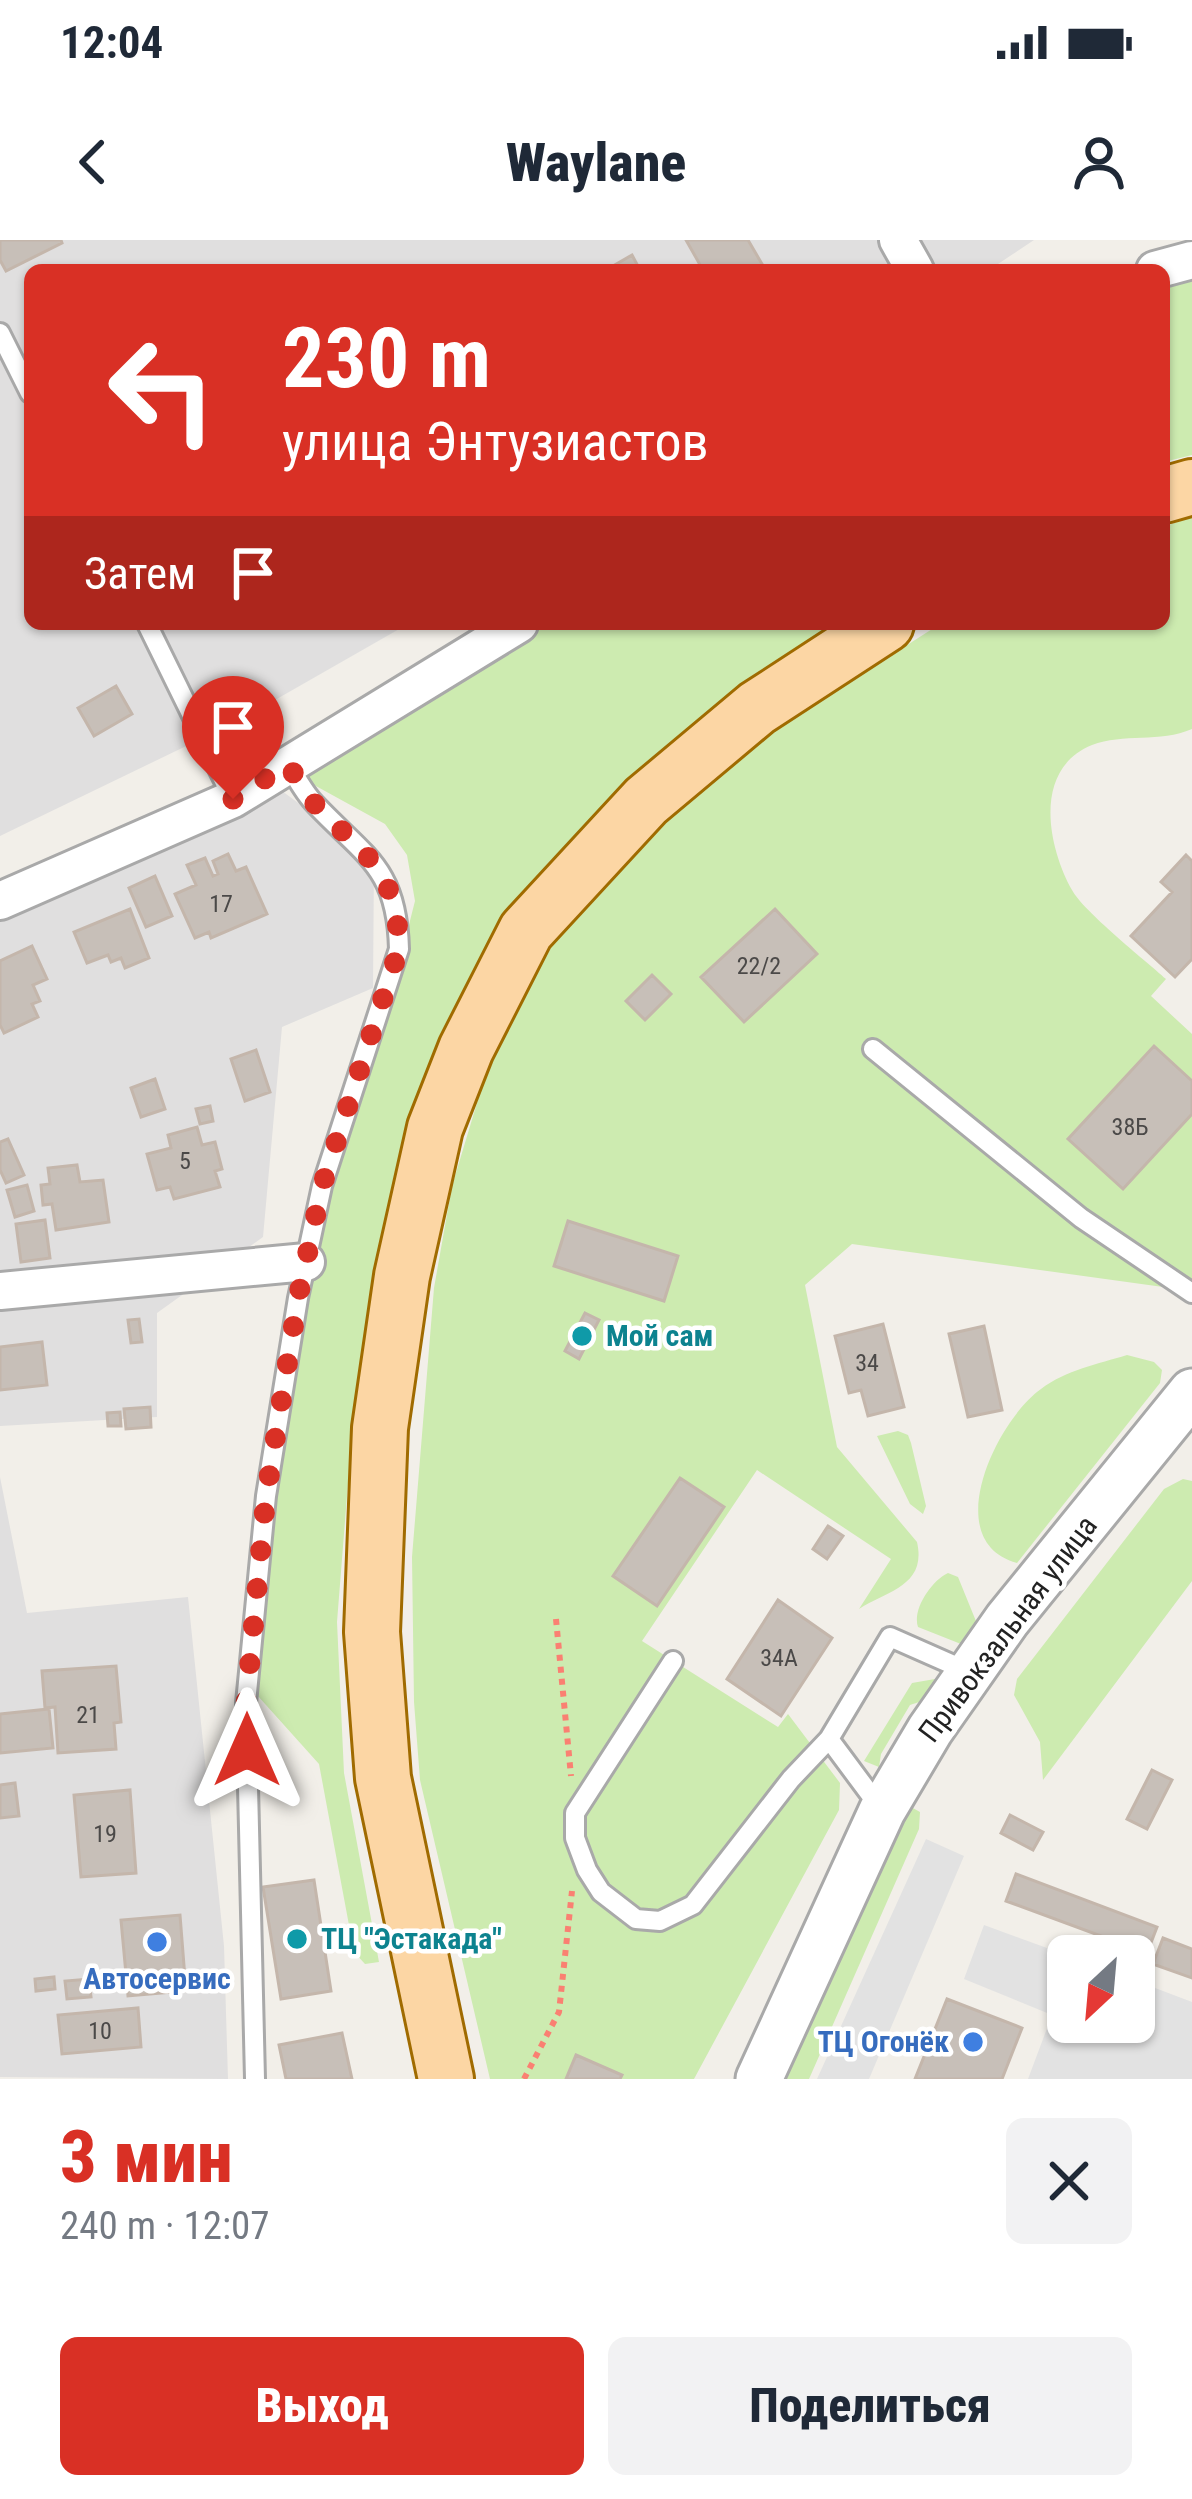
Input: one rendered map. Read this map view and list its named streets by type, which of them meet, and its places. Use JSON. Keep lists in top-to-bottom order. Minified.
{"streets":{"street":["Привокзальная улица"]},"places":["Мой сам","ТЦ \"Эстакада\"","Автосервис","ТЦ Огонёк"],"house_numbers":["17","22/2","38Б","5","34","34А","21","19","10"],"north":"bottom left","page":{"status":"12:04","header":"Waylane","turn":["230 m","улица Энтузиастов"],"then":"Затем","heading":["3 мин","240 m · 12:07"],"buttons":["Выход","Поделиться"]}}
